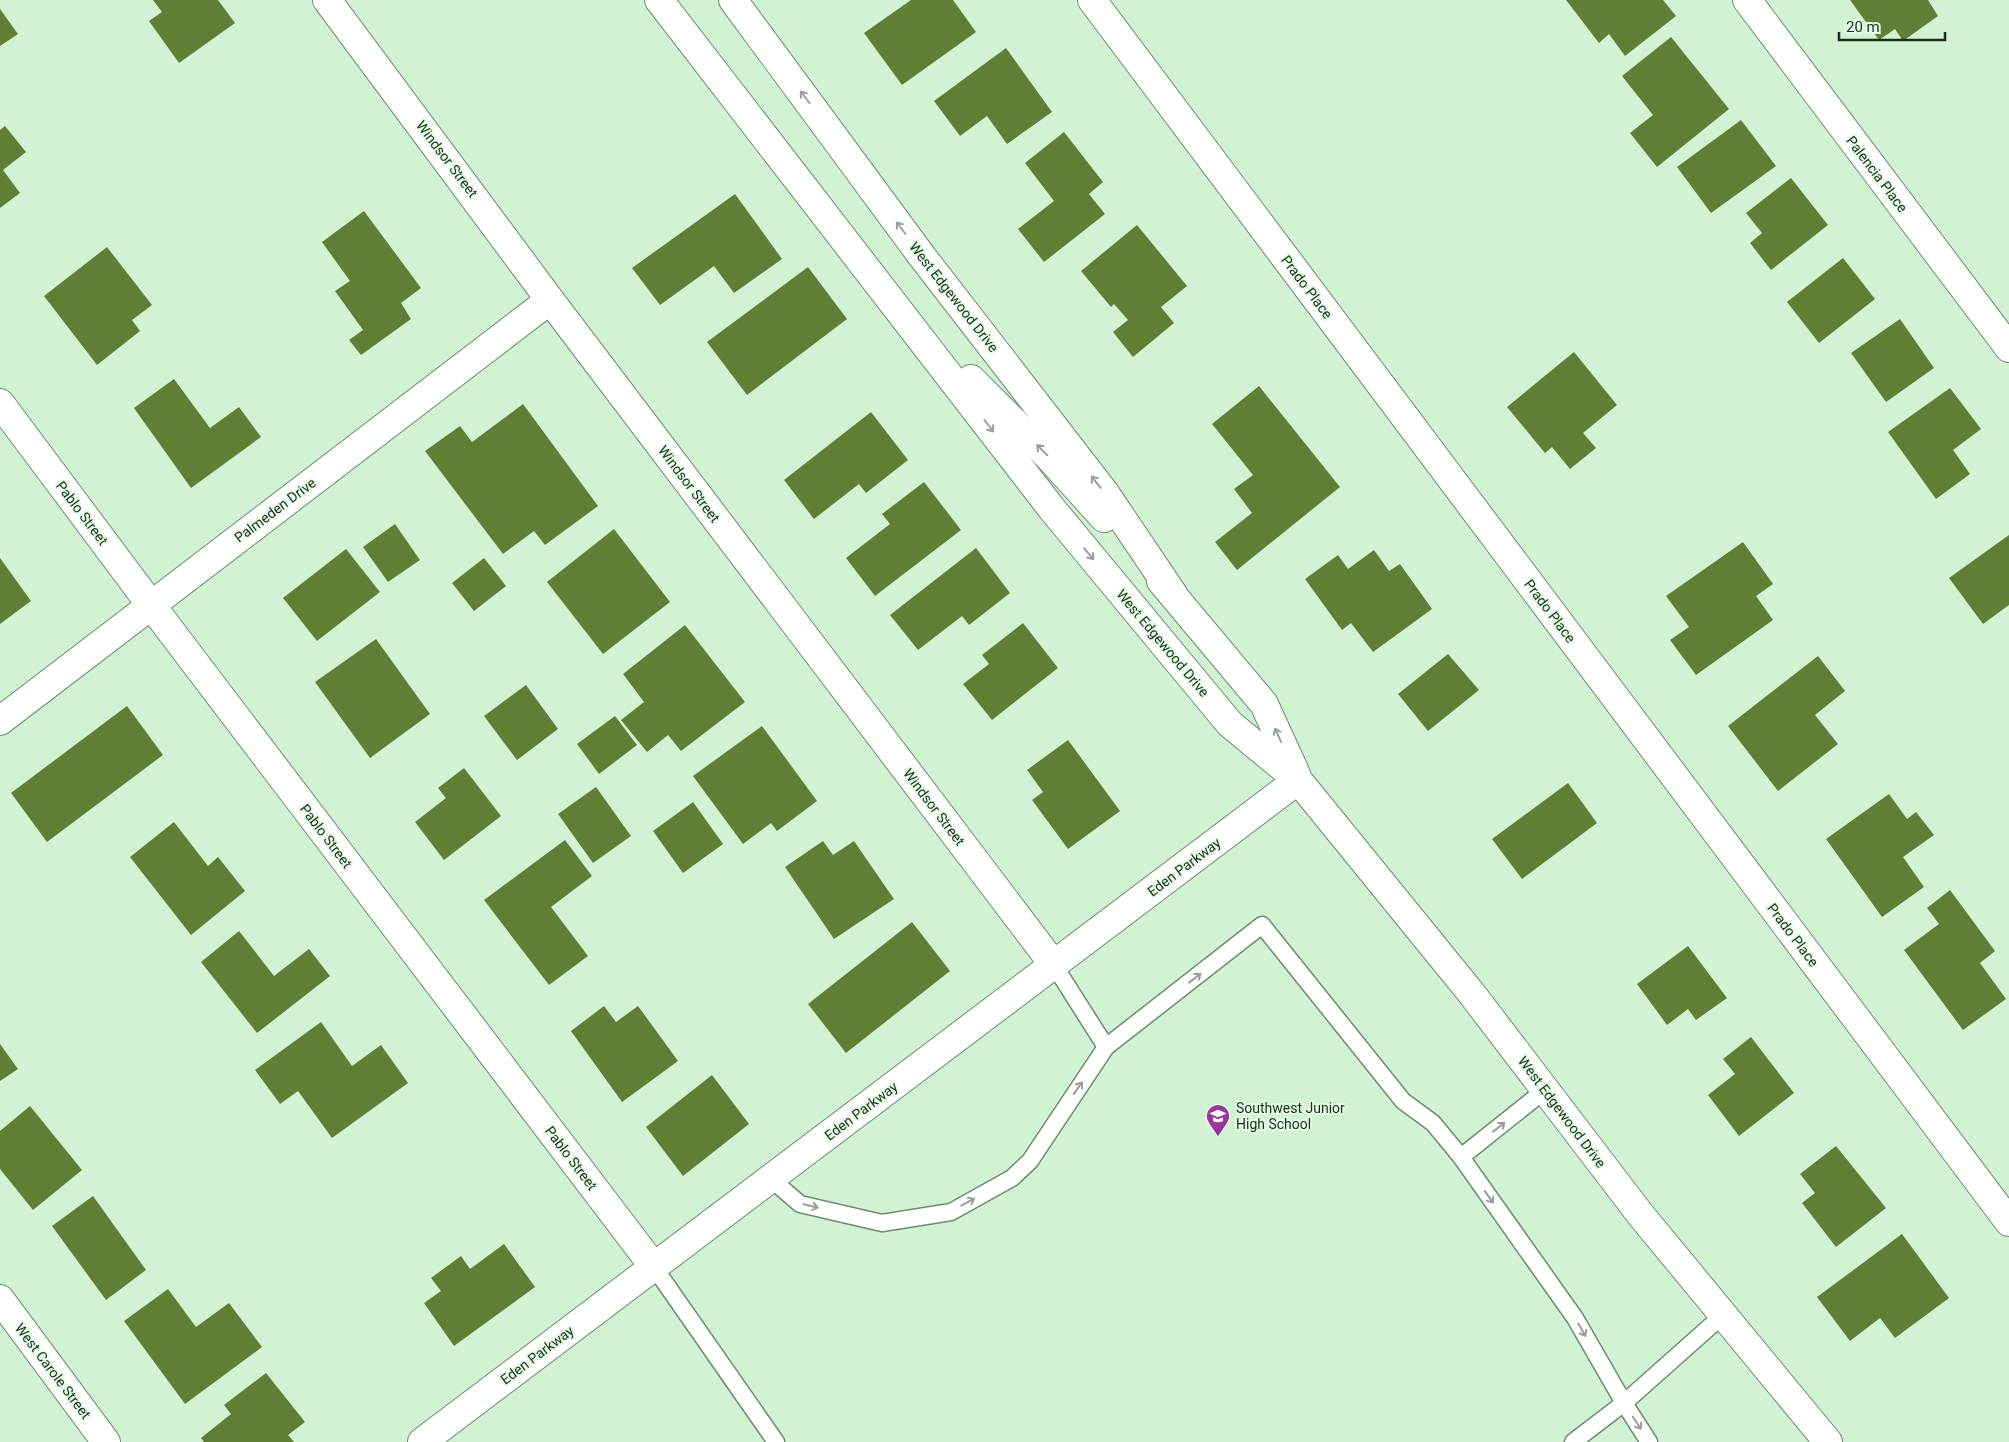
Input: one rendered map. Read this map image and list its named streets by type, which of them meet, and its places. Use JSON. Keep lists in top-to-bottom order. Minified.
{"streets":{"street":["Windsor Street","Palencia Place","Prado Place","West Edgewood Drive","Palmeden Drive","Pablo Street","Eden Parkway","West Carole Street"]},"crossings":[["Windsor Street","Palmeden Drive"],["Windsor Street","Eden Parkway"],["West Edgewood Drive","Eden Parkway"],["Palmeden Drive","Pablo Street"],["Pablo Street","Eden Parkway"]],"places":{"school or university":["Southwest Junior High School"]},"scale_bar":"20 m"}
